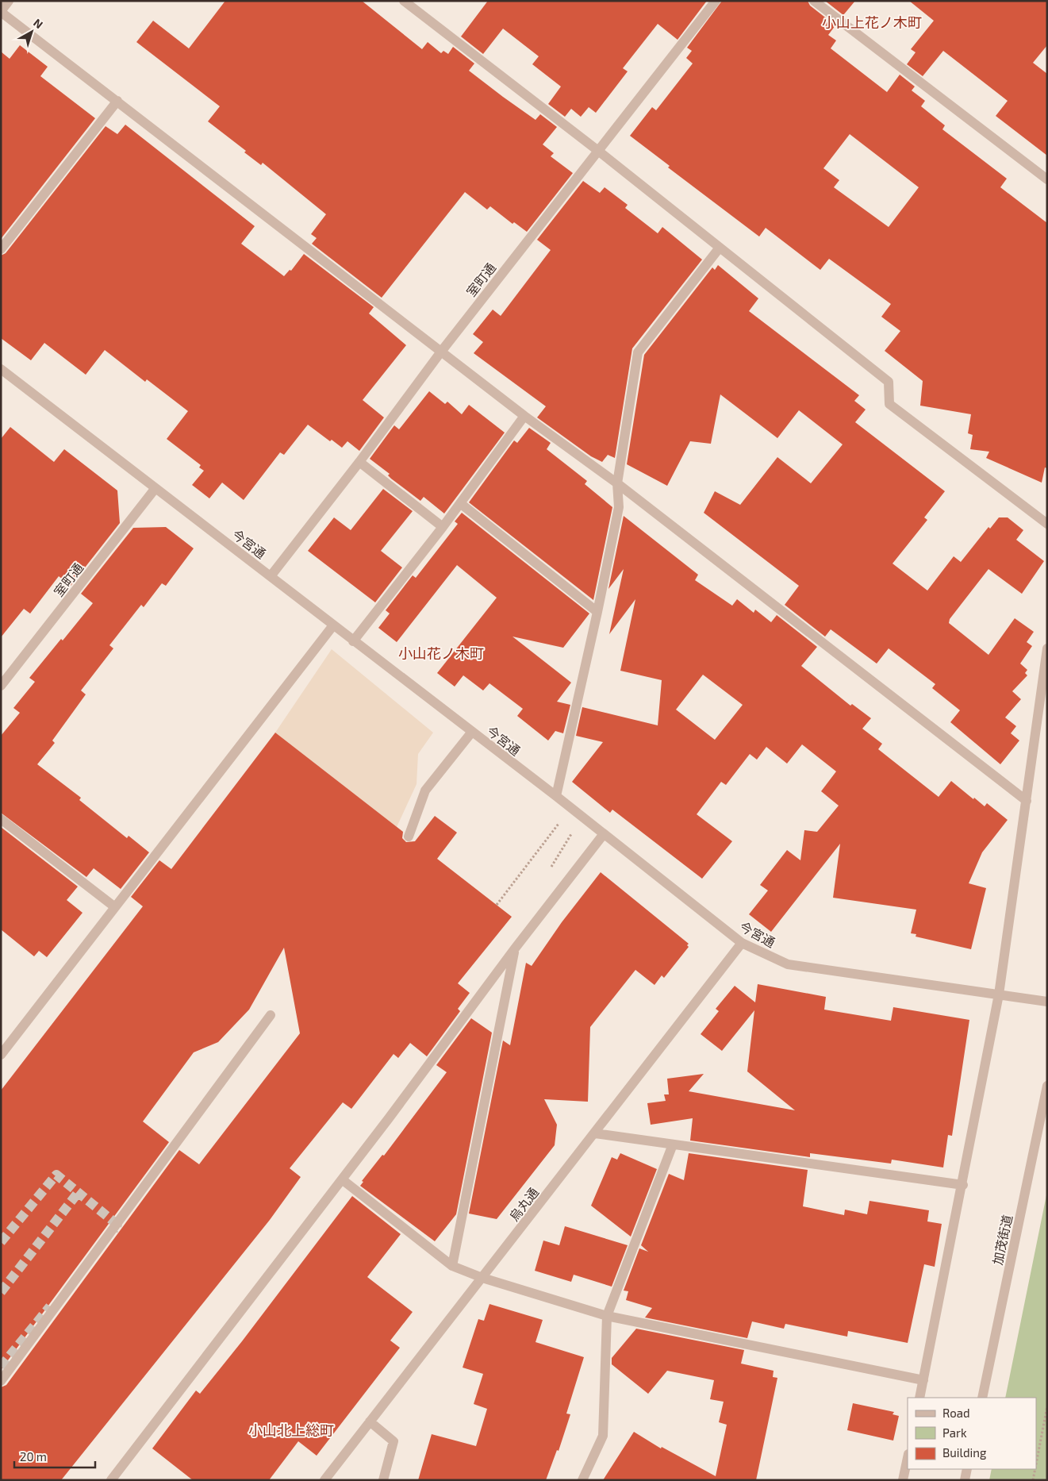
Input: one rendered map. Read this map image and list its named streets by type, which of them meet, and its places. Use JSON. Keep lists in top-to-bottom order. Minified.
{"streets":{"street":["室町通","今宮通","烏丸通","加茂街道"]},"crossings":[["室町通","今宮通"],["今宮通","烏丸通"]],"districts":["小山上花ノ木町","小山花ノ木町","小山北上総町"],"legend":["Road","Park","Building"],"scale_bar":"20 m","north":"top right"}
